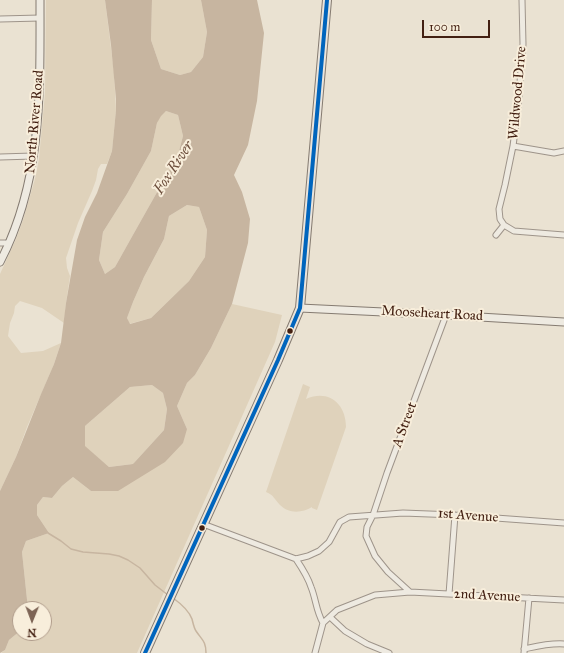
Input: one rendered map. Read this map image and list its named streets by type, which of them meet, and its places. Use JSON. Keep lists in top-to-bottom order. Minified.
{"streets":{"main road":["North River Road","Mooseheart Road"],"street":["Wildwood Drive","A Street","1st Avenue","2nd Avenue"]},"crossings":[["Mooseheart Road","A Street"],["A Street","1st Avenue"],["A Street","2nd Avenue"]],"water":["Fox River"],"scale_bar":"100 m","north":"bottom"}
